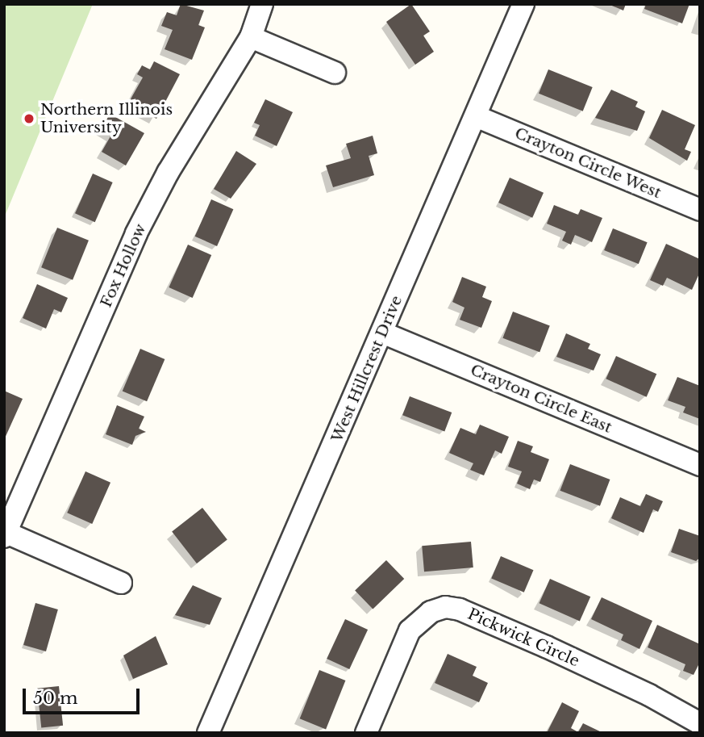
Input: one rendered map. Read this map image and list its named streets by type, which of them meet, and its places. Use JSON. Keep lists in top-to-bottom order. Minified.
{"streets":{"street":["Crayton Circle West","Fox Hollow","West Hillcrest Drive","Crayton Circle East","Pickwick Circle"]},"crossings":[["Crayton Circle West","West Hillcrest Drive"],["West Hillcrest Drive","Crayton Circle East"]],"places":["Northern Illinois University"],"scale_bar":"50 m"}
